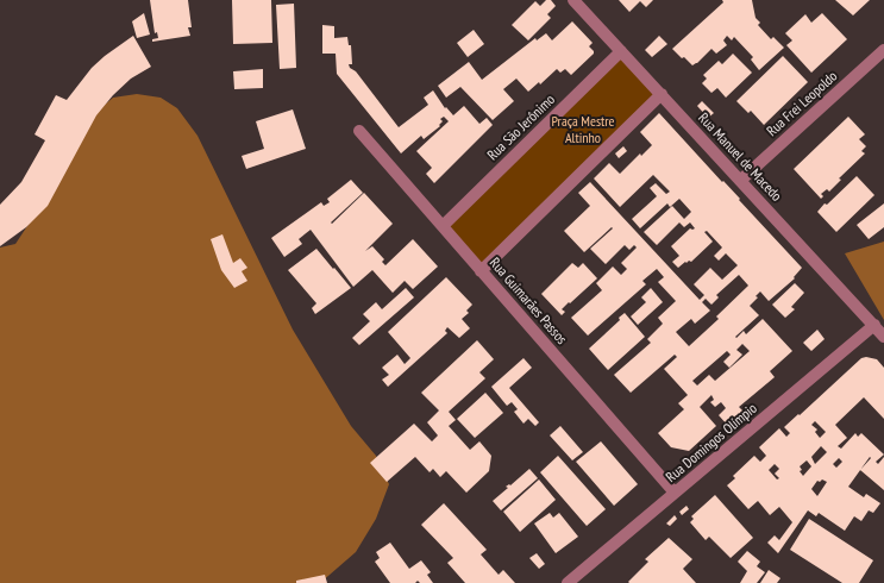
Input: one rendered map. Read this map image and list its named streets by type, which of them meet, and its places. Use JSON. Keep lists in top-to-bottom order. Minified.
{"streets":{"street":["Rua Frei Leopoldo","Rua São Jerônimo","Rua Manuel de Macedo","Rua Guimarães Passos","Rua Domingos Olímpio"]},"crossings":[["Rua Frei Leopoldo","Rua Manuel de Macedo"],["Rua São Jerônimo","Rua Manuel de Macedo"],["Rua São Jerônimo","Rua Guimarães Passos"],["Rua Manuel de Macedo","Rua Domingos Olímpio"],["Rua Guimarães Passos","Rua Domingos Olímpio"]],"parks":["Praça Mestre Altinho"]}
